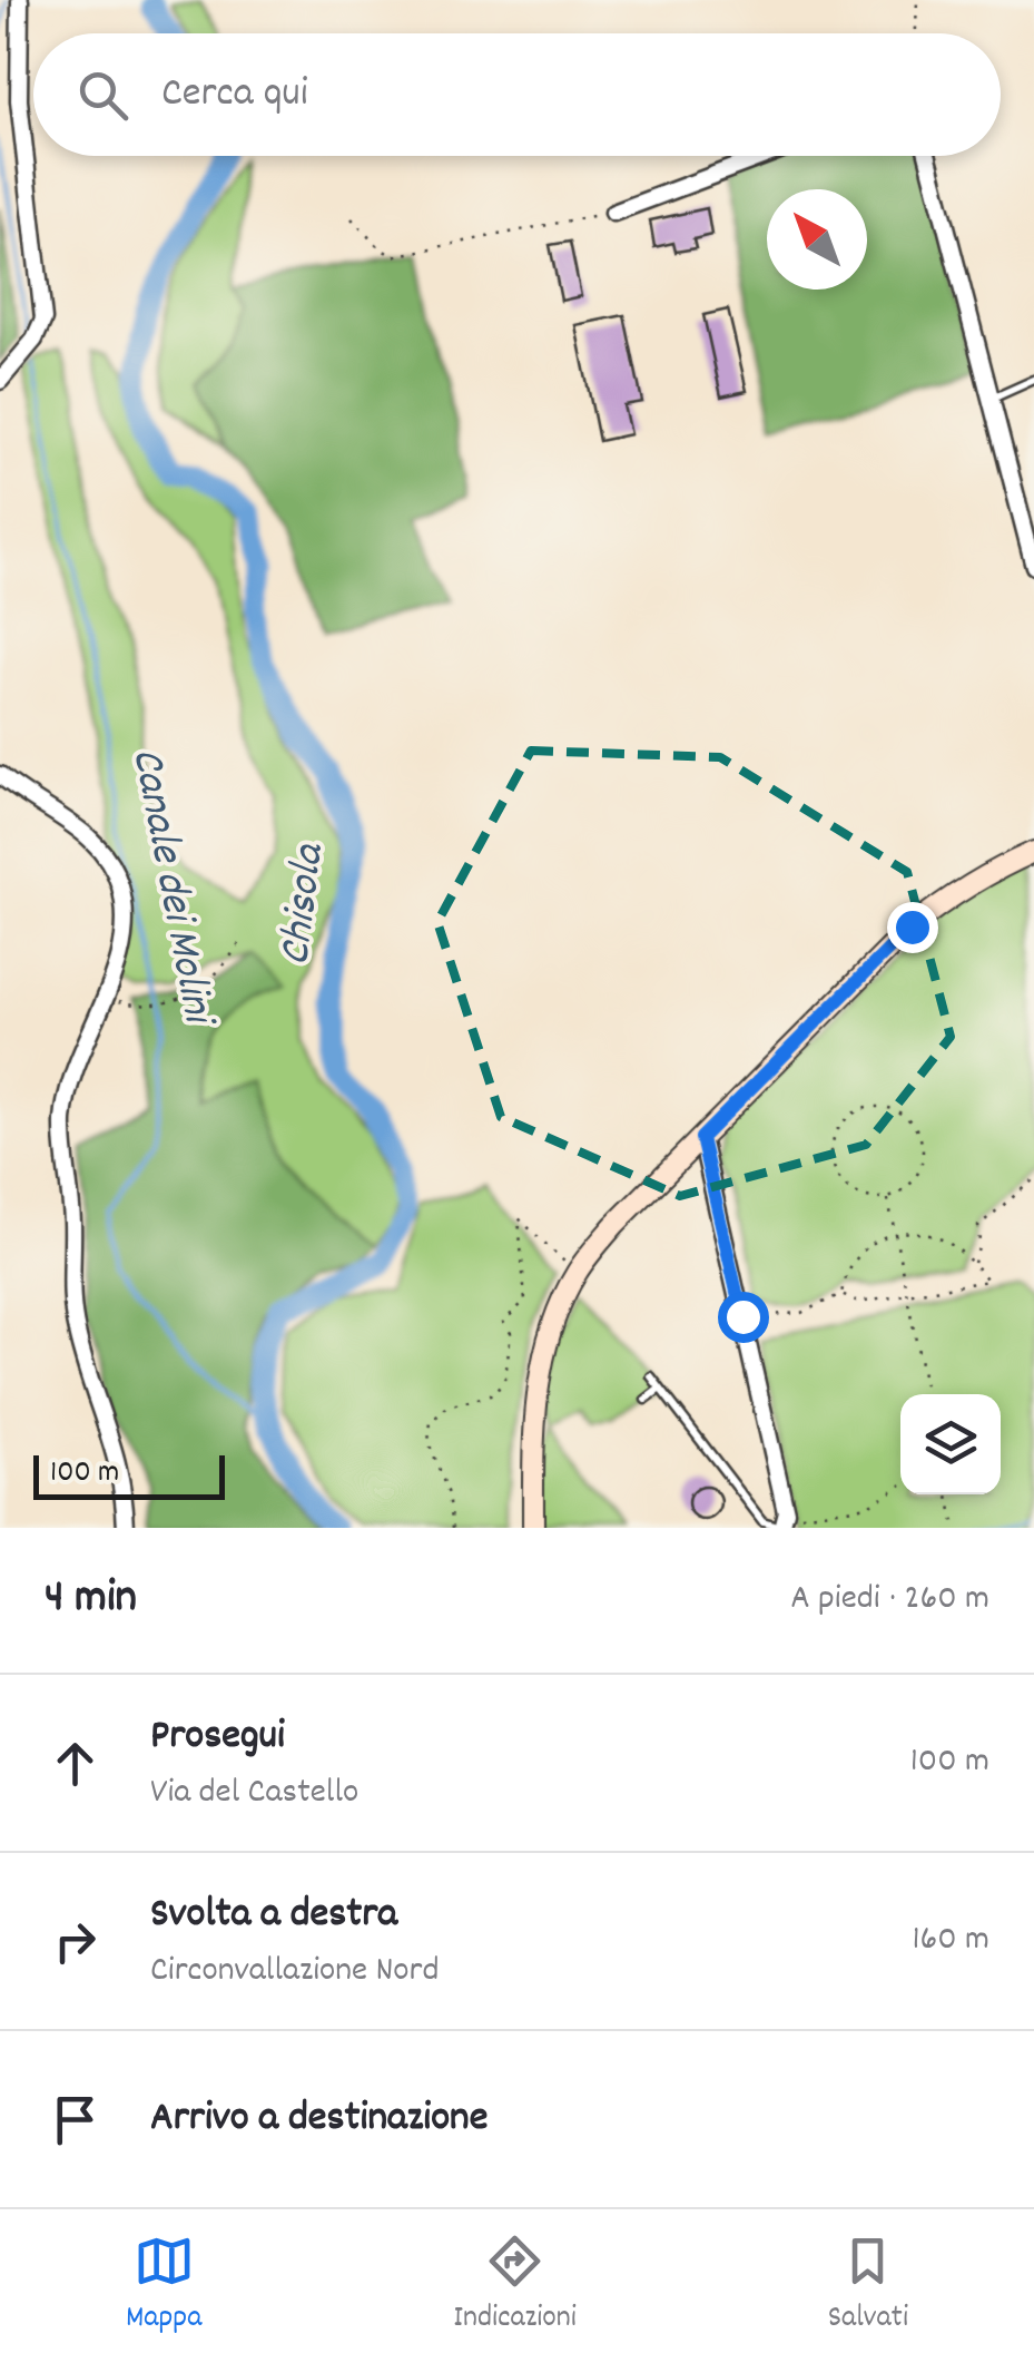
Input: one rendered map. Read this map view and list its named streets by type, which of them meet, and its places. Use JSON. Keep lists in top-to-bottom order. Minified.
{"water":["Canale dei Molini","Chisola"],"scale_bar":"100 m","north":"top left","page":{"search":"Cerca qui","scale":"100 m","heading":["4 min","A piedi · 260 m"],"list":[["Prosegui","Via del Castello","100 m"],["Svolta a destra","Circonvallazione Nord","160 m"],"Arrivo a destinazione"],"nav":["Mappa","Indicazioni","Salvati"]}}
